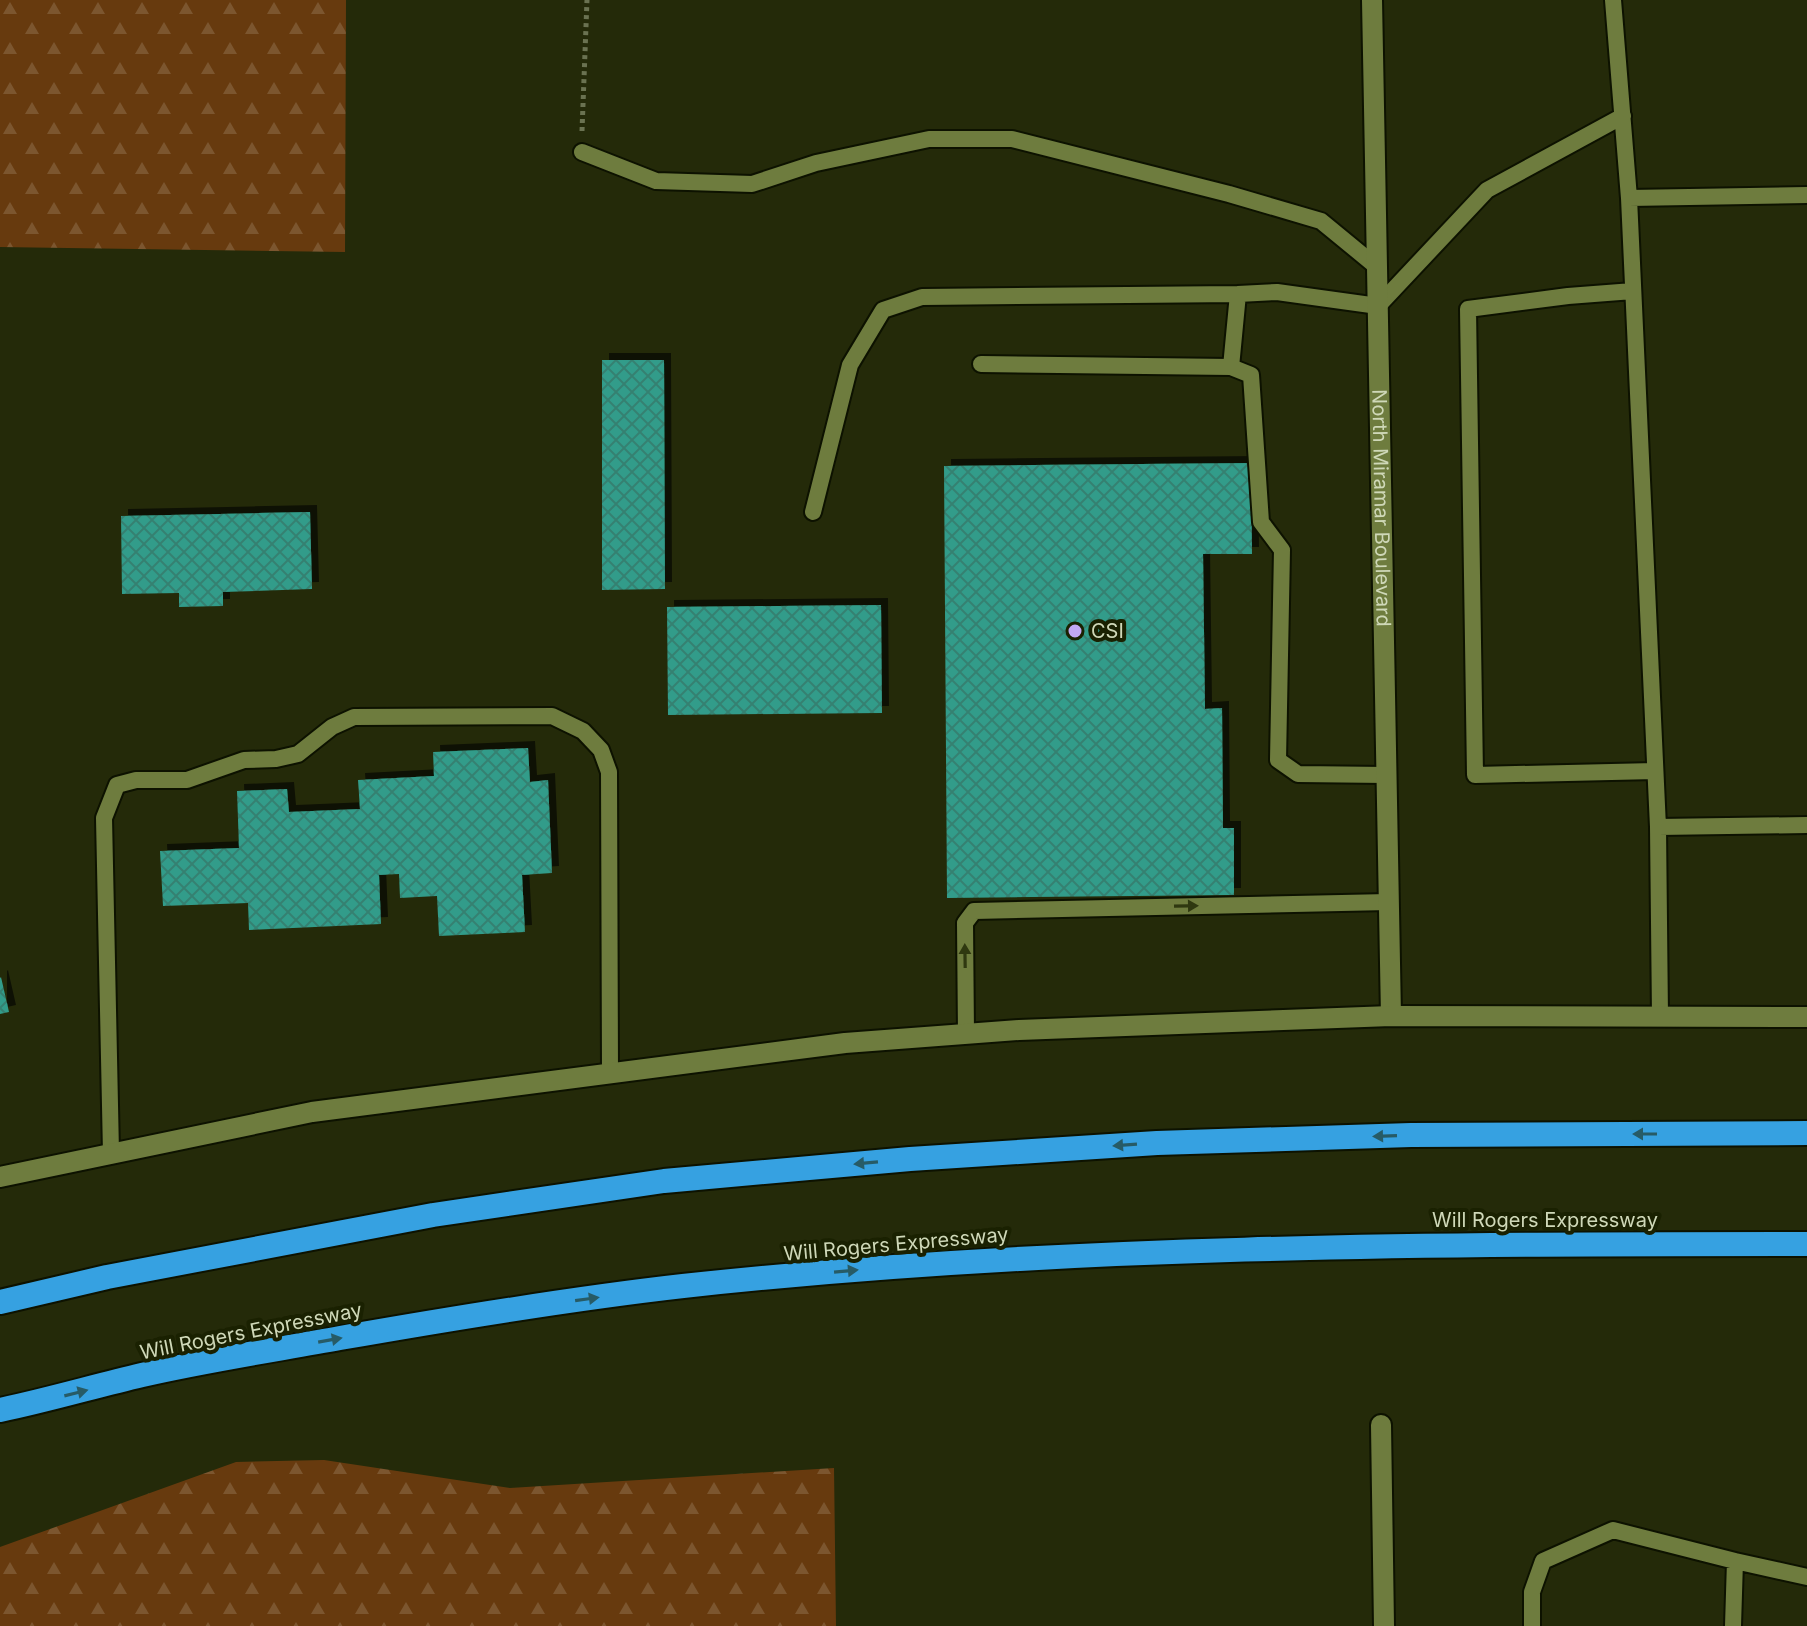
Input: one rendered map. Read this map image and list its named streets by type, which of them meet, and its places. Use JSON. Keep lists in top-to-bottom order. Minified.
{"streets":{"highway":["Will Rogers Expressway"],"street":["North Miramar Boulevard"]},"places":["CSI"]}
